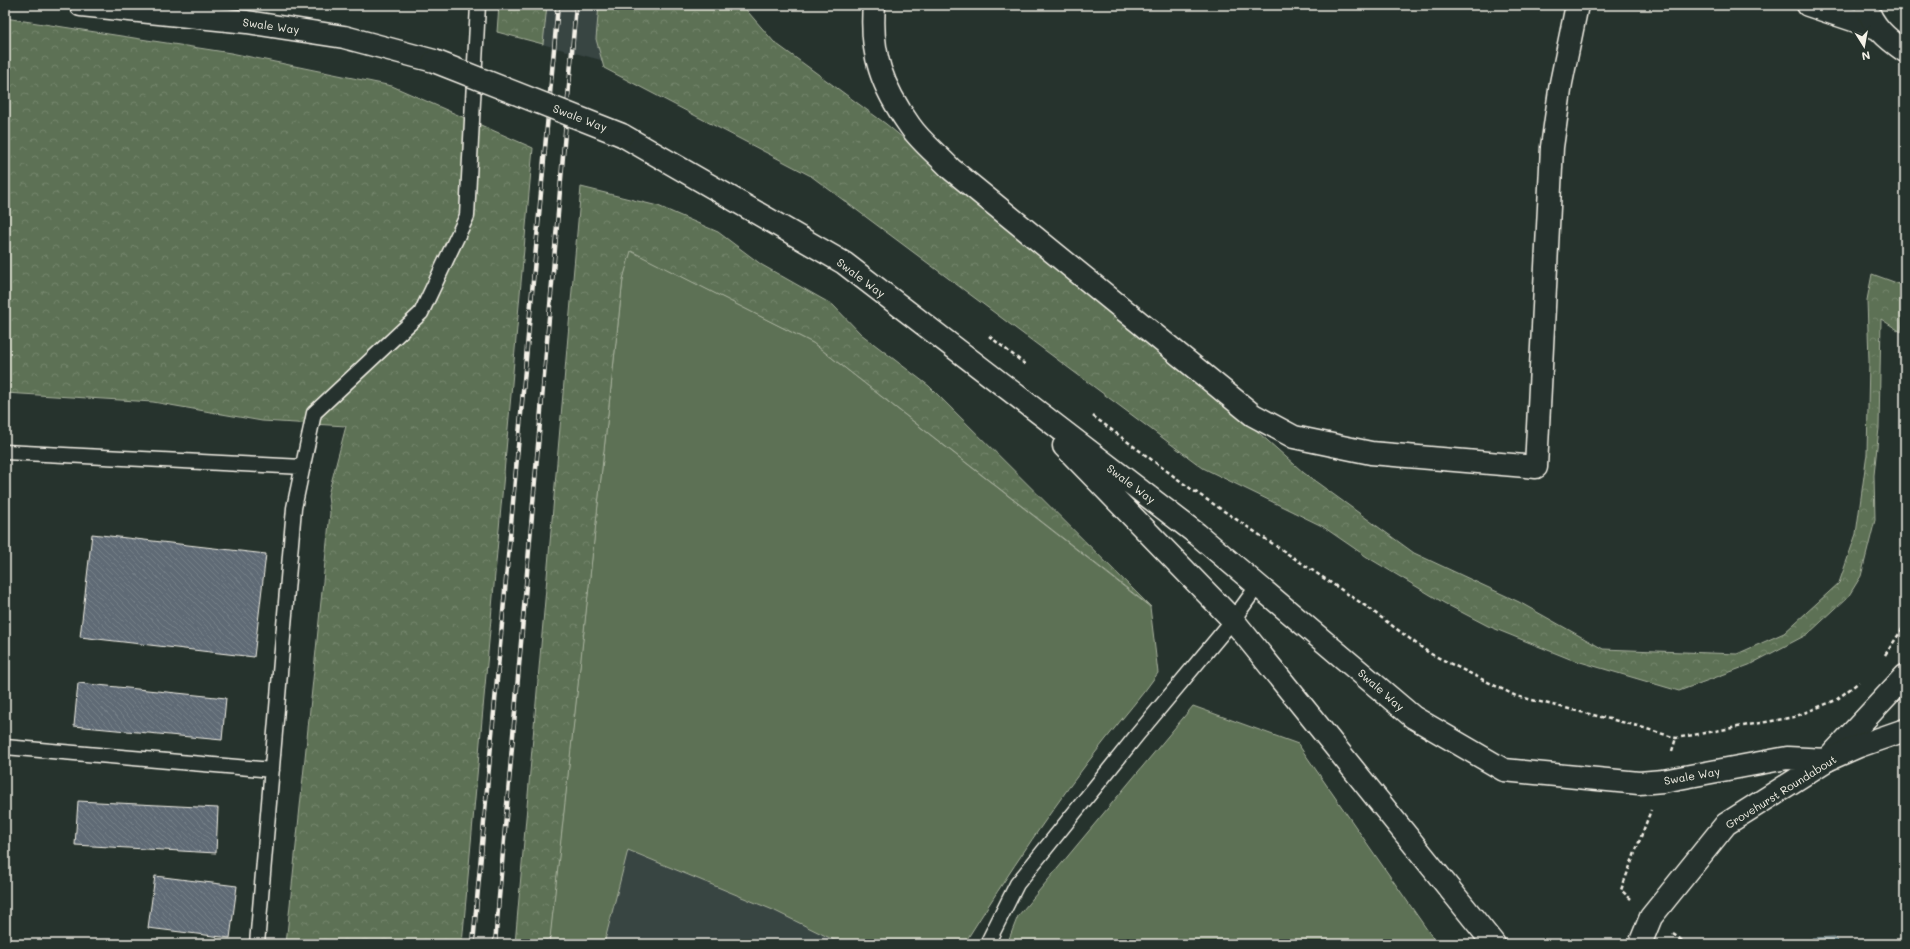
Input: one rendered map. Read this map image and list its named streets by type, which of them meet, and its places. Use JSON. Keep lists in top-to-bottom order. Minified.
{"streets":{"main road":["Swale Way","Grovehurst Roundabout"]},"crossings":[["Swale Way","Grovehurst Roundabout"]],"north":"bottom"}
